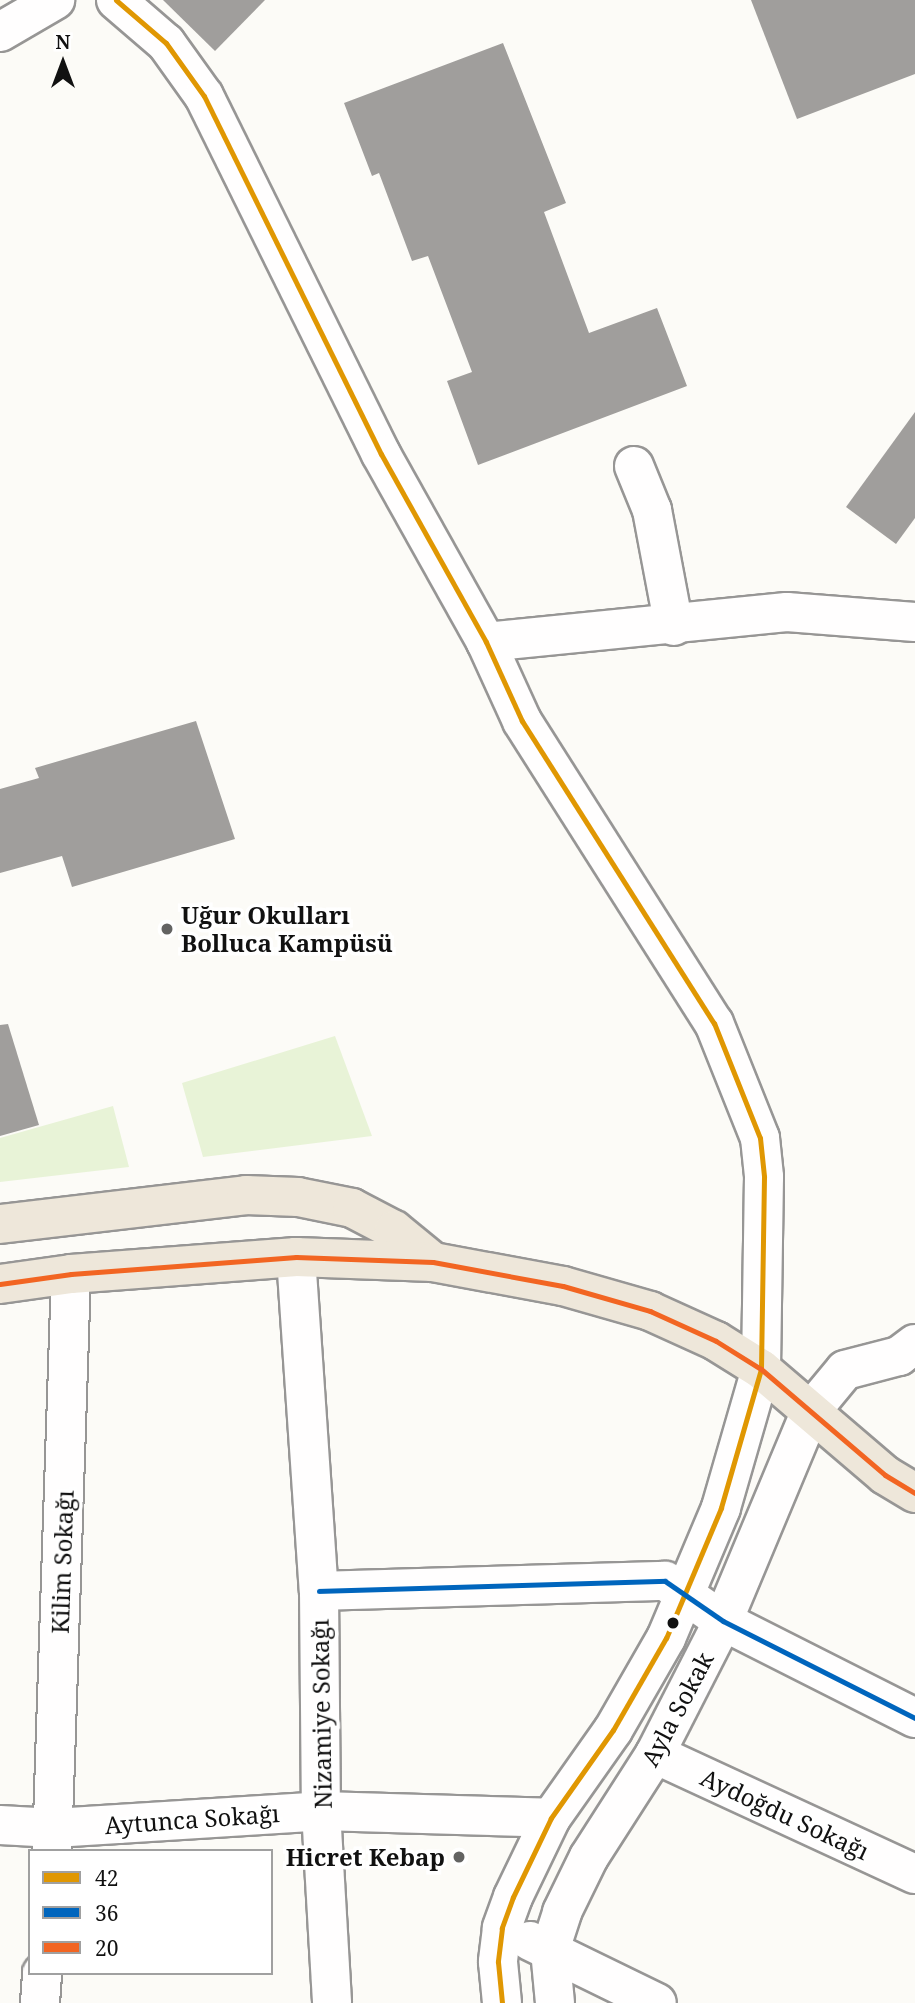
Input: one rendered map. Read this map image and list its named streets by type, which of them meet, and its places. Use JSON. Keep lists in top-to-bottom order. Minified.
{"streets":{"street":["Kilim Sokağı","Ayla Sokak","Nizamiye Sokağı","Aydoğdu Sokağı","Aytunca Sokağı"]},"crossings":[["Kilim Sokağı","Aytunca Sokağı"],["Ayla Sokak","Aydoğdu Sokağı"],["Nizamiye Sokağı","Aytunca Sokağı"]],"places":["Uğur Okulları Bolluca Kampüsü","Hicret Kebap"],"lines":["transit line 42","transit line 20","transit line 36"],"legend":["42","36","20"],"north":"top"}
